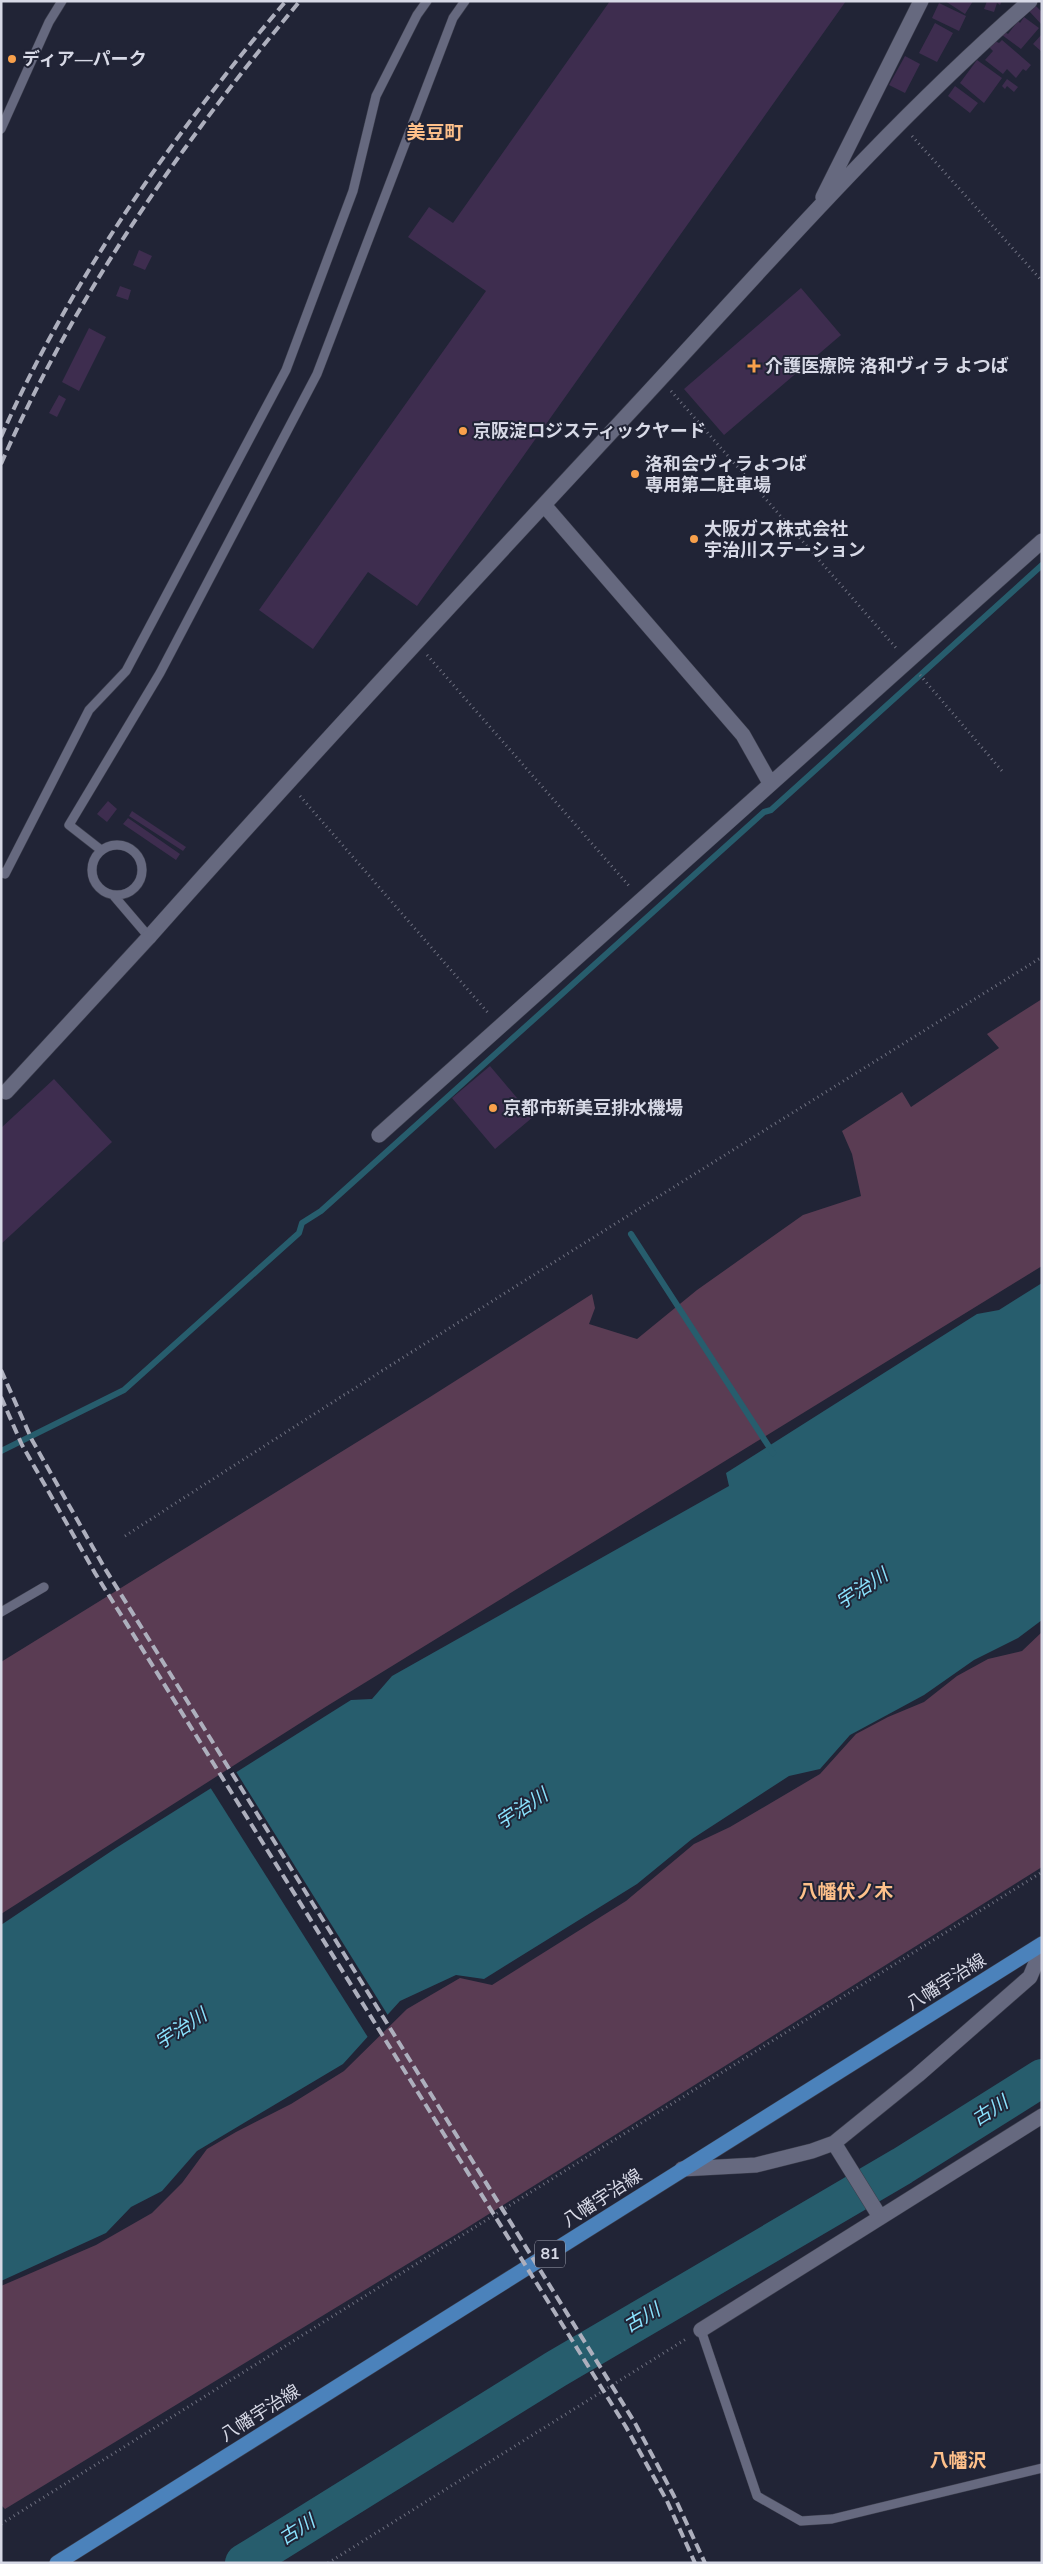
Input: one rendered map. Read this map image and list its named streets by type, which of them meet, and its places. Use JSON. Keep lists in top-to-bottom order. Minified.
{"streets":{"main road":["八幡宇治線","81"]},"districts":["美豆町","八幡伏ノ木","八幡沢"],"water":["宇治川","古川"],"places":{"other":["ディア―パーク","京阪淀ロジスティックヤード","洛和会ヴィラよつば 専用第二駐車場","大阪ガス株式会社 宇治川ステーション","京都市新美豆排水機場"],"health":["介護医療院 洛和ヴィラ よつば"]}}
